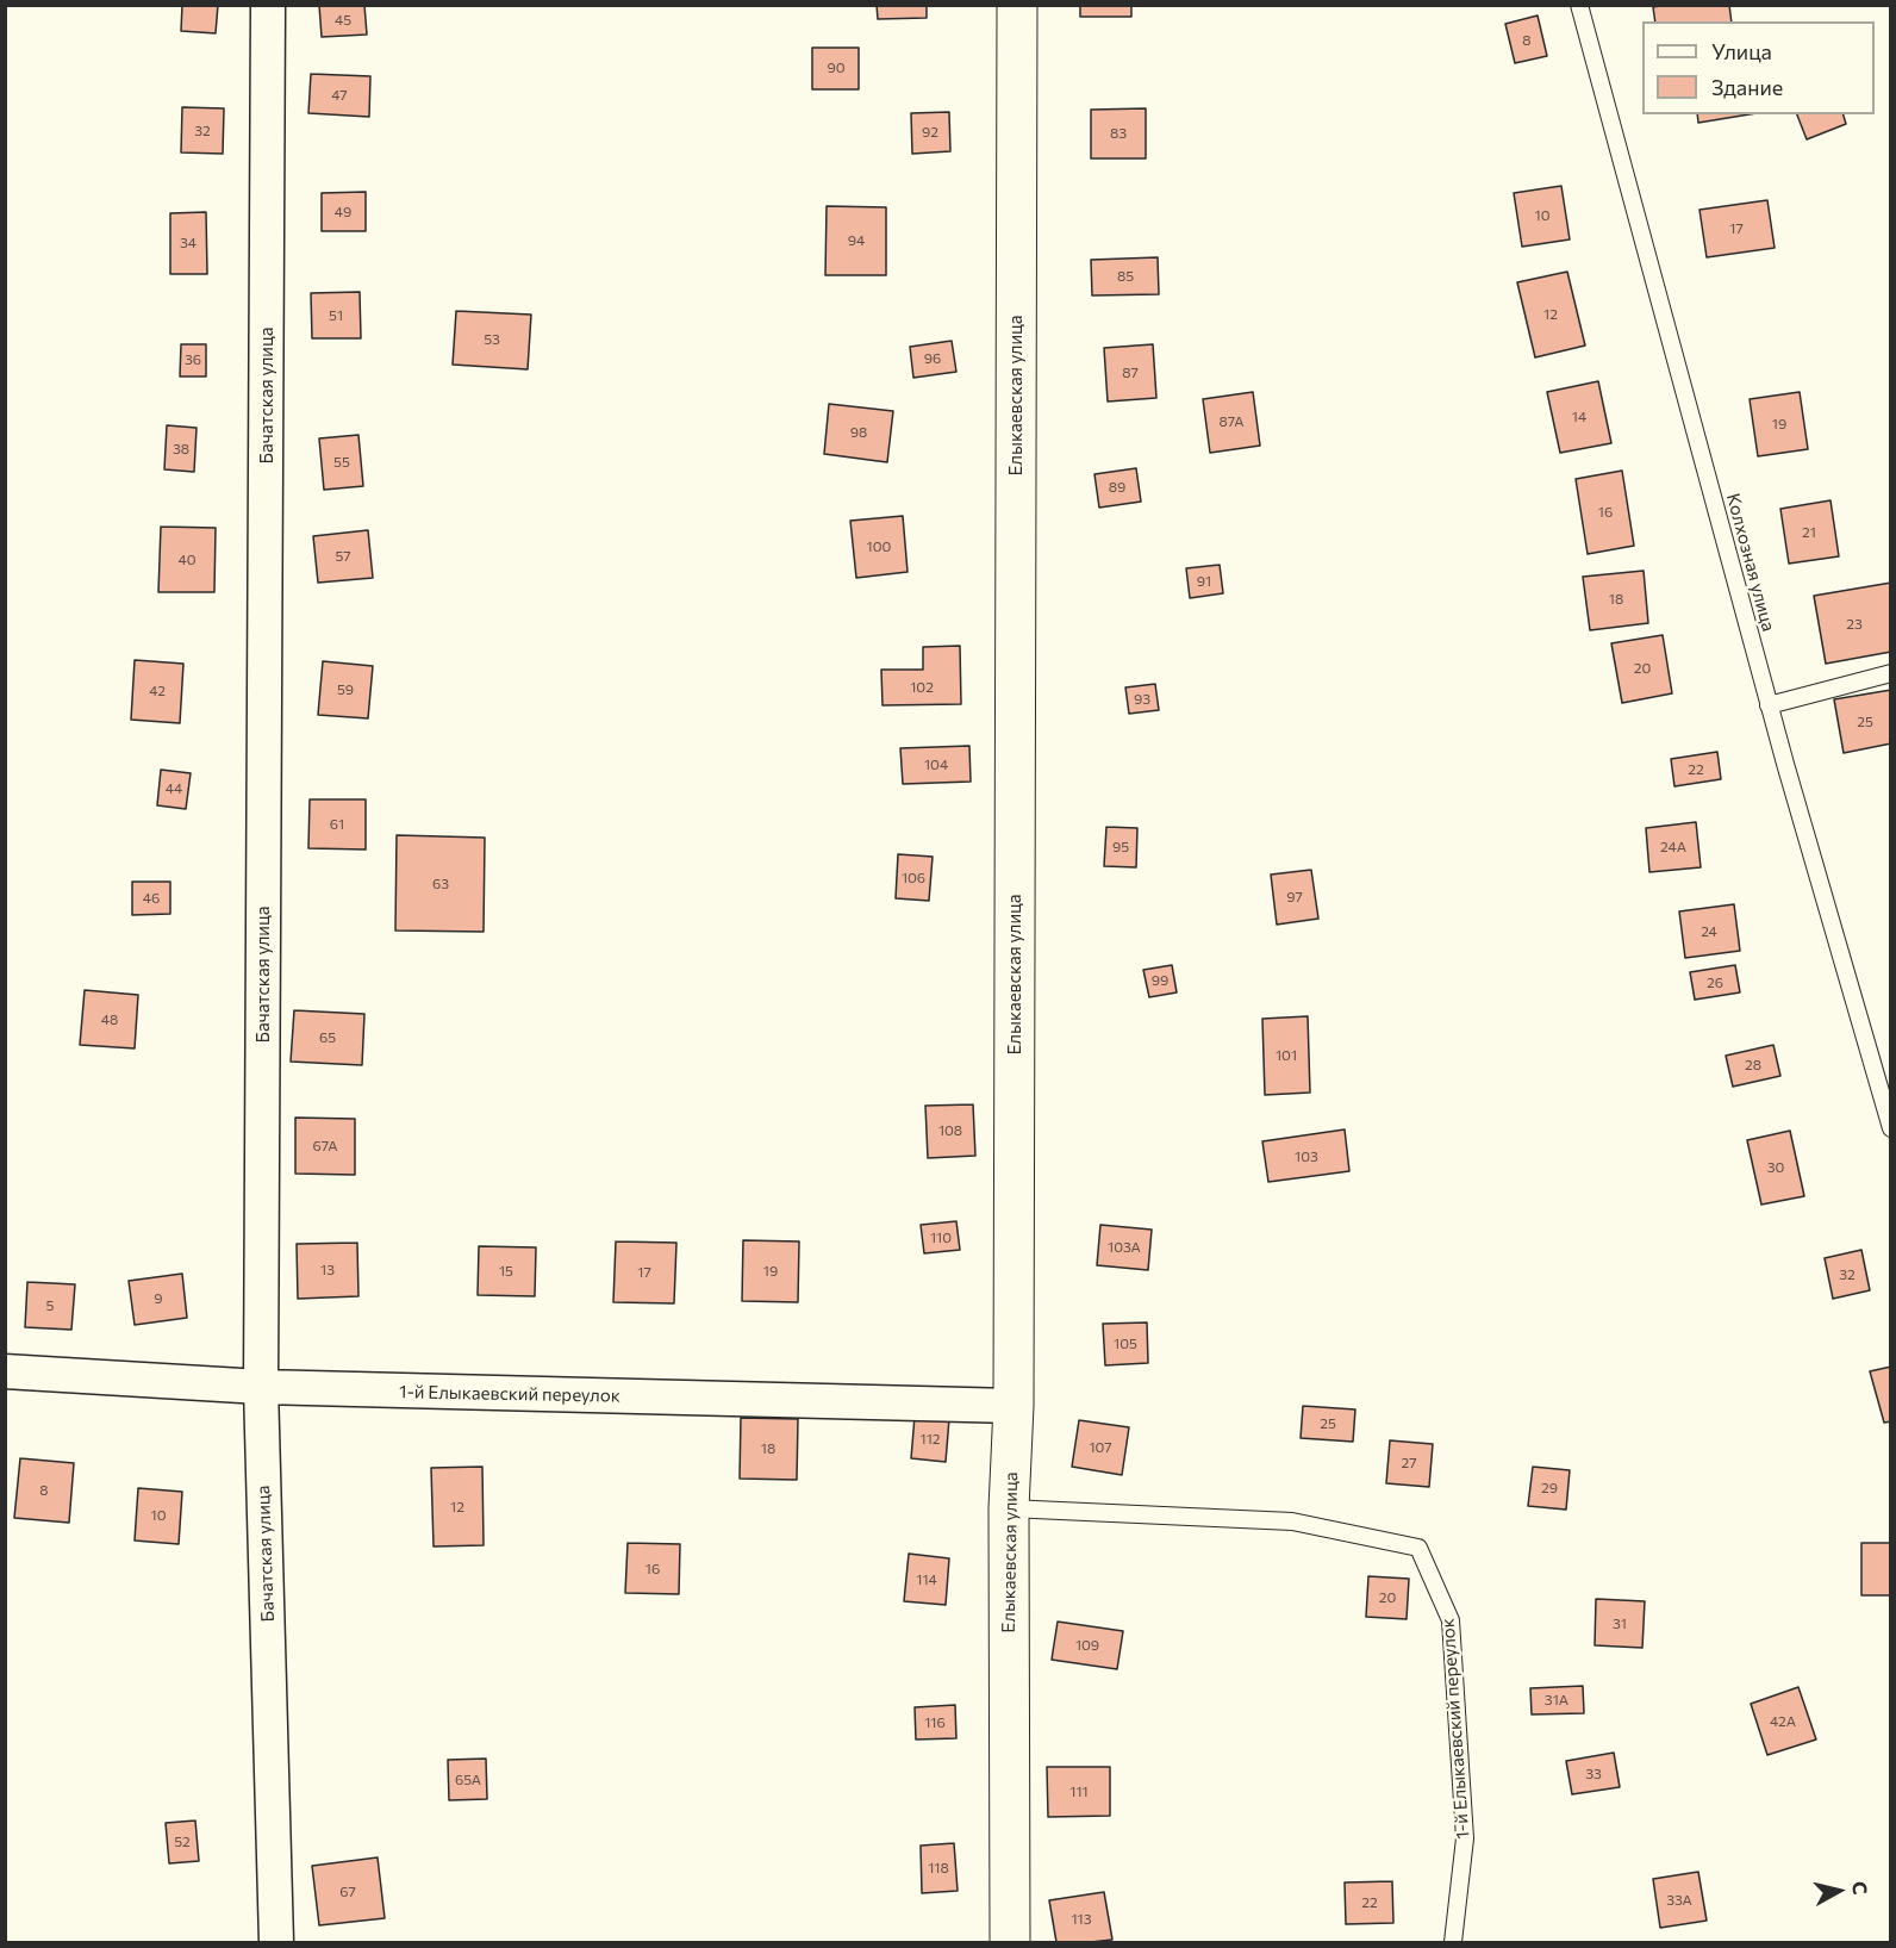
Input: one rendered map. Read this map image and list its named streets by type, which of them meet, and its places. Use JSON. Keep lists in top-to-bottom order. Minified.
{"streets":{"street":["Бачатская улица","Елыкаевская улица","1-й Елыкаевский переулок"],"lane":["Колхозная улица"]},"crossings":[["Бачатская улица","1-й Елыкаевский переулок"],["Елыкаевская улица","1-й Елыкаевский переулок"]],"house_numbers":["45","8","90","47","32","92","83","49","10","17","94","34","85","12","51","53","96","36","87","14","87А","19","98","38","55","89","16","21","100","57","40","91","18","23","20","102","59","42","93","25","104","22","44","61","95","24А","106","63","97","46","24","99","26","48","65","101","28","108","67А","103","30","110","103А","13","15","19","17","32","9","5","105","25","112","107","18","27","29","8","12","10","16","114","20","31","109","31А","42А","116","33","65А","111","52","118","67","33А","22","113"],"legend":["Улица","Здание"],"north":"right"}
